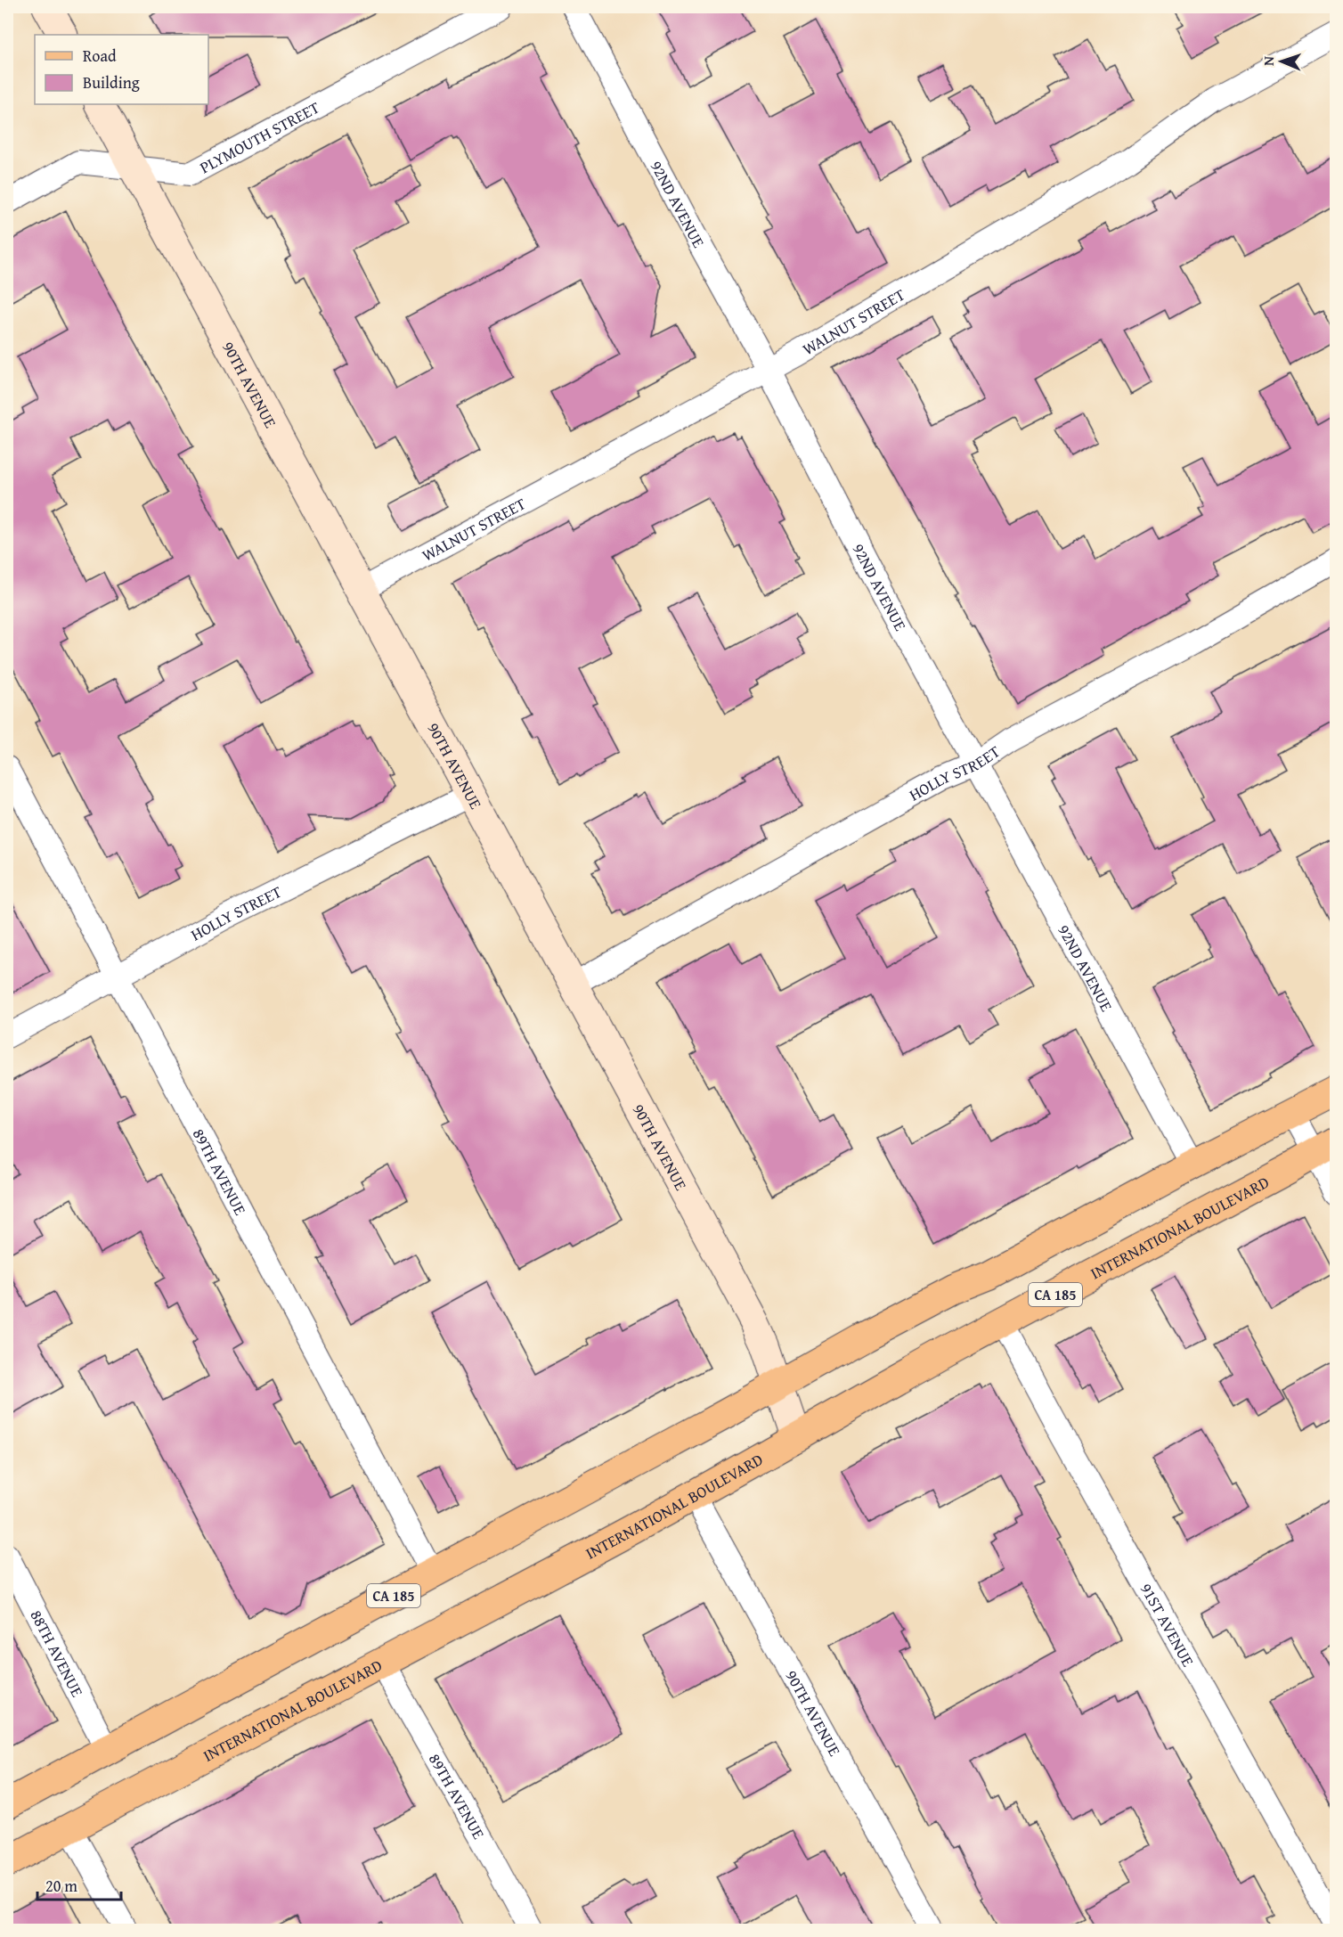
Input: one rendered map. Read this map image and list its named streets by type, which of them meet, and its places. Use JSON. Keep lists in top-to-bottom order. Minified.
{"streets":{"main road":["INTERNATIONAL BOULEVARD","CA 185"],"street":["PLYMOUTH STREET","92ND AVENUE","WALNUT STREET","90TH AVENUE","HOLLY STREET","89TH AVENUE","91ST AVENUE","88TH AVENUE"]},"crossings":[["PLYMOUTH STREET","90TH AVENUE"],["92ND AVENUE","WALNUT STREET"],["92ND AVENUE","HOLLY STREET"],["92ND AVENUE","CA 185"],["WALNUT STREET","90TH AVENUE"],["90TH AVENUE","HOLLY STREET"],["90TH AVENUE","INTERNATIONAL BOULEVARD"],["90TH AVENUE","CA 185"],["HOLLY STREET","89TH AVENUE"],["89TH AVENUE","INTERNATIONAL BOULEVARD"],["89TH AVENUE","CA 185"],["INTERNATIONAL BOULEVARD","91ST AVENUE"],["CA 185","88TH AVENUE"]],"legend":["Road","Building"],"scale_bar":"20 m","north":"left"}
